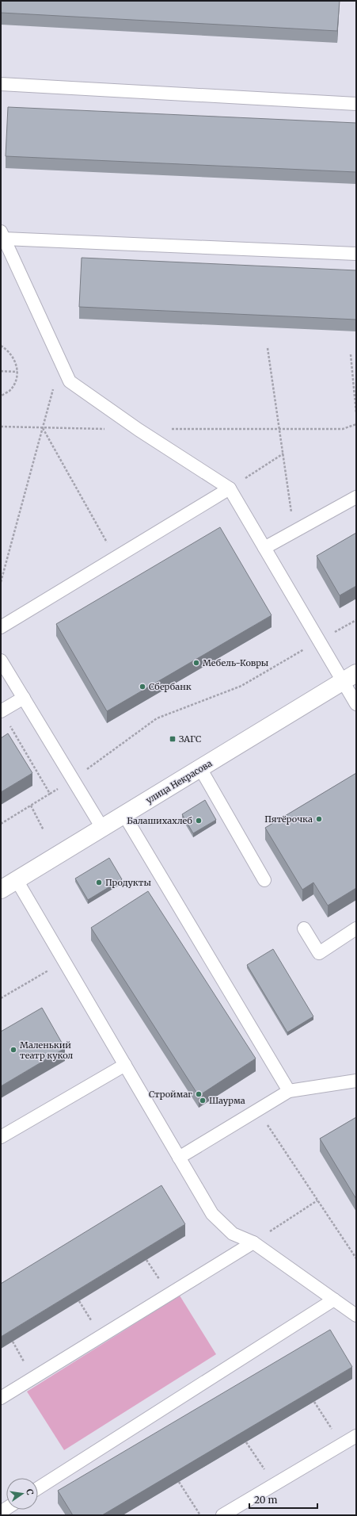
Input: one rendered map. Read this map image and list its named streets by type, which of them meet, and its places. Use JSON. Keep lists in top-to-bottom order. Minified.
{"streets":{"street":["улица Некрасова"]},"places":{"other":["Мебель-Ковры","Сбербанк","Пятёрочка","Балашихахлеб","Продукты","Маленький театр кукол","Строймаг","Шаурма"],"transit":["ЗАГС"]},"scale_bar":"20 m","north":"right"}
